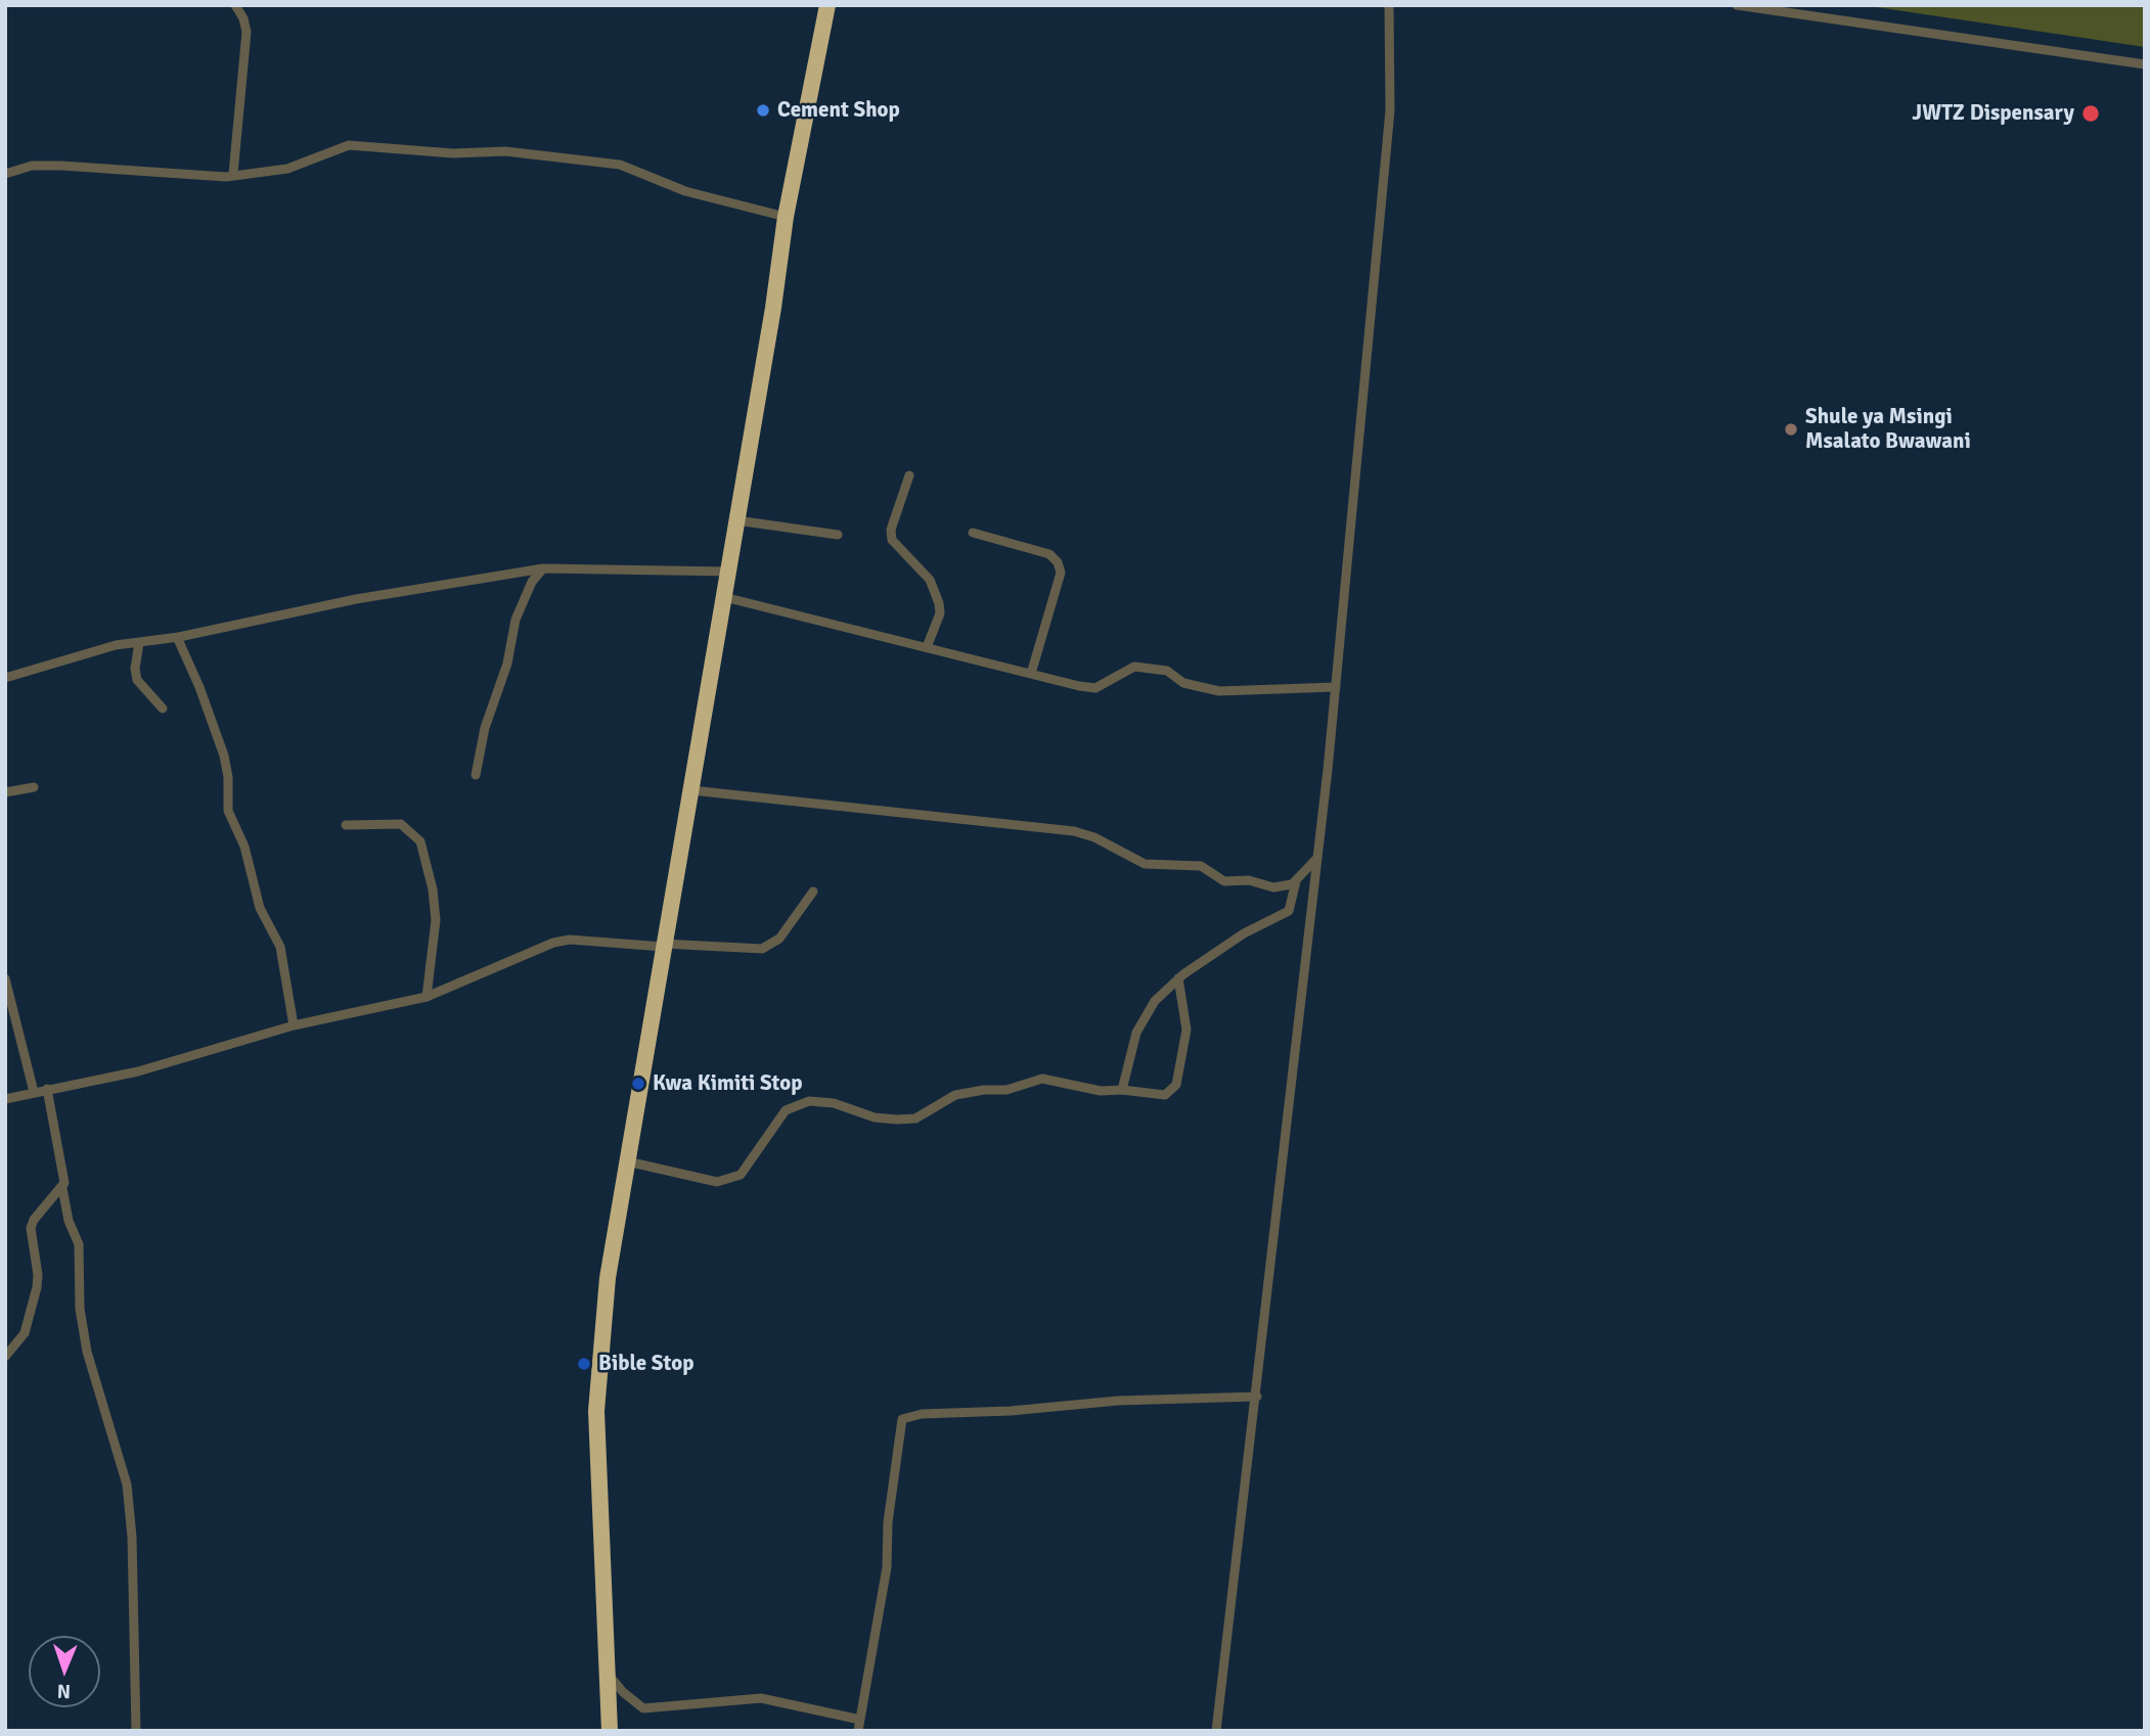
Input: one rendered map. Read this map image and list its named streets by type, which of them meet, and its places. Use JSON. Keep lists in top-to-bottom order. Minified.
{"places":["Cement Shop","JWTZ Dispensary","Shule ya Msingi Msalato Bwawani","Kwa Kimiti Stop","Bible Stop"],"north":"bottom"}
